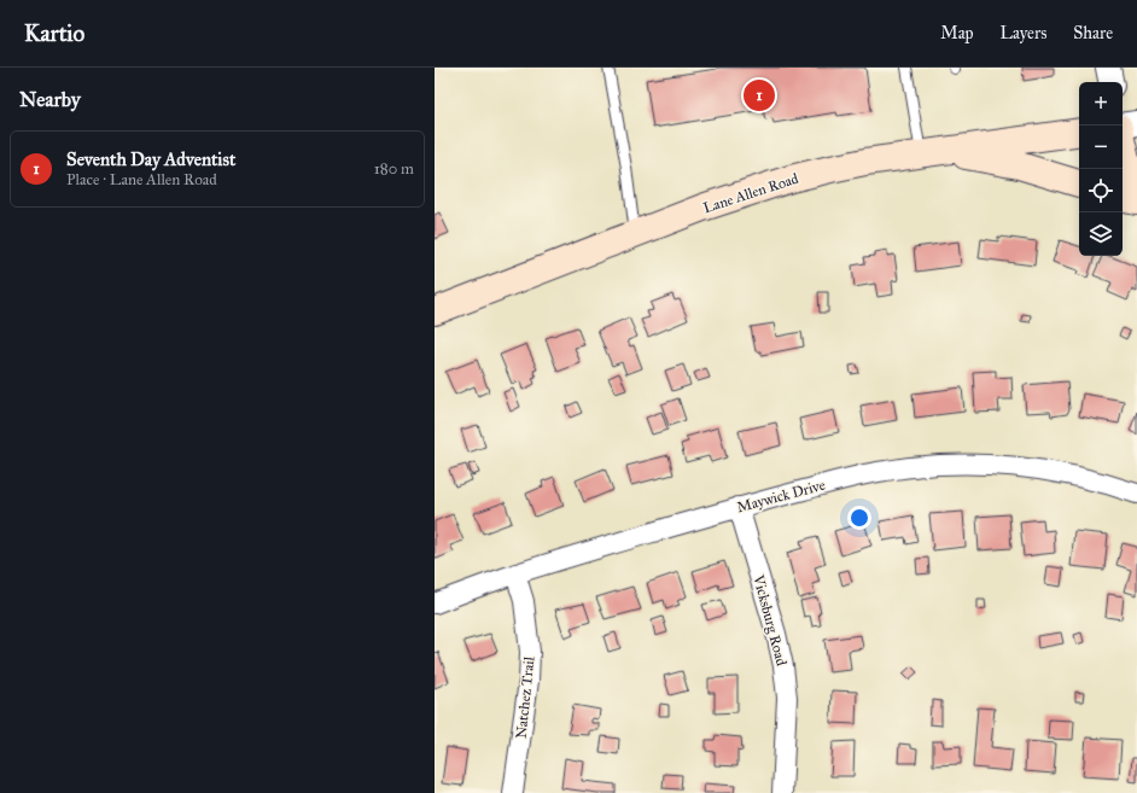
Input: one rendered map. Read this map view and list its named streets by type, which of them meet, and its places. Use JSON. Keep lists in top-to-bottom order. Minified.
{"streets":{"main road":["Lane Allen Road"],"street":["Maywick Drive","Vicksburg Road","Natchez Trail"]},"crossings":[["Maywick Drive","Vicksburg Road"],["Maywick Drive","Natchez Trail"]],"page":{"header":"Kartio","nav":["Map","Layers","Share"],"heading":"Nearby","pins":"1","map_buttons":["+","−"],"list":[{"mark":"1","name":"Seventh Day Adventist","note":"Place · Lane Allen Road","value":"180 m"}]}}
